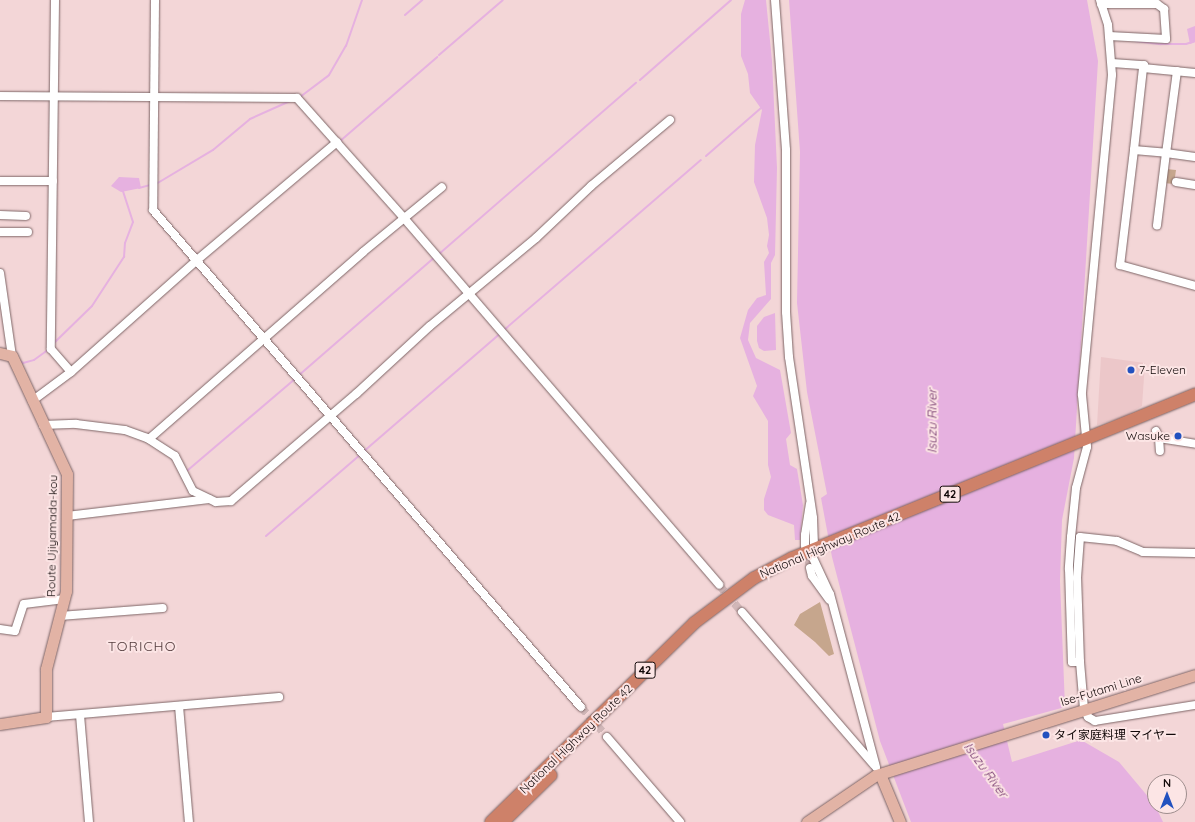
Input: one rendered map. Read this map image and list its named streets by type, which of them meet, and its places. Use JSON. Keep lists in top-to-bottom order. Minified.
{"streets":{"highway":["42","National Highway Route 42"],"main road":["Route Ujiyamada-kou","Ise-Futami Line"]},"districts":["TORICHO"],"water":["Isuzu River"],"places":["7-Eleven","Wasuke","タイ家庭料理 マイヤー"],"north":"top"}
